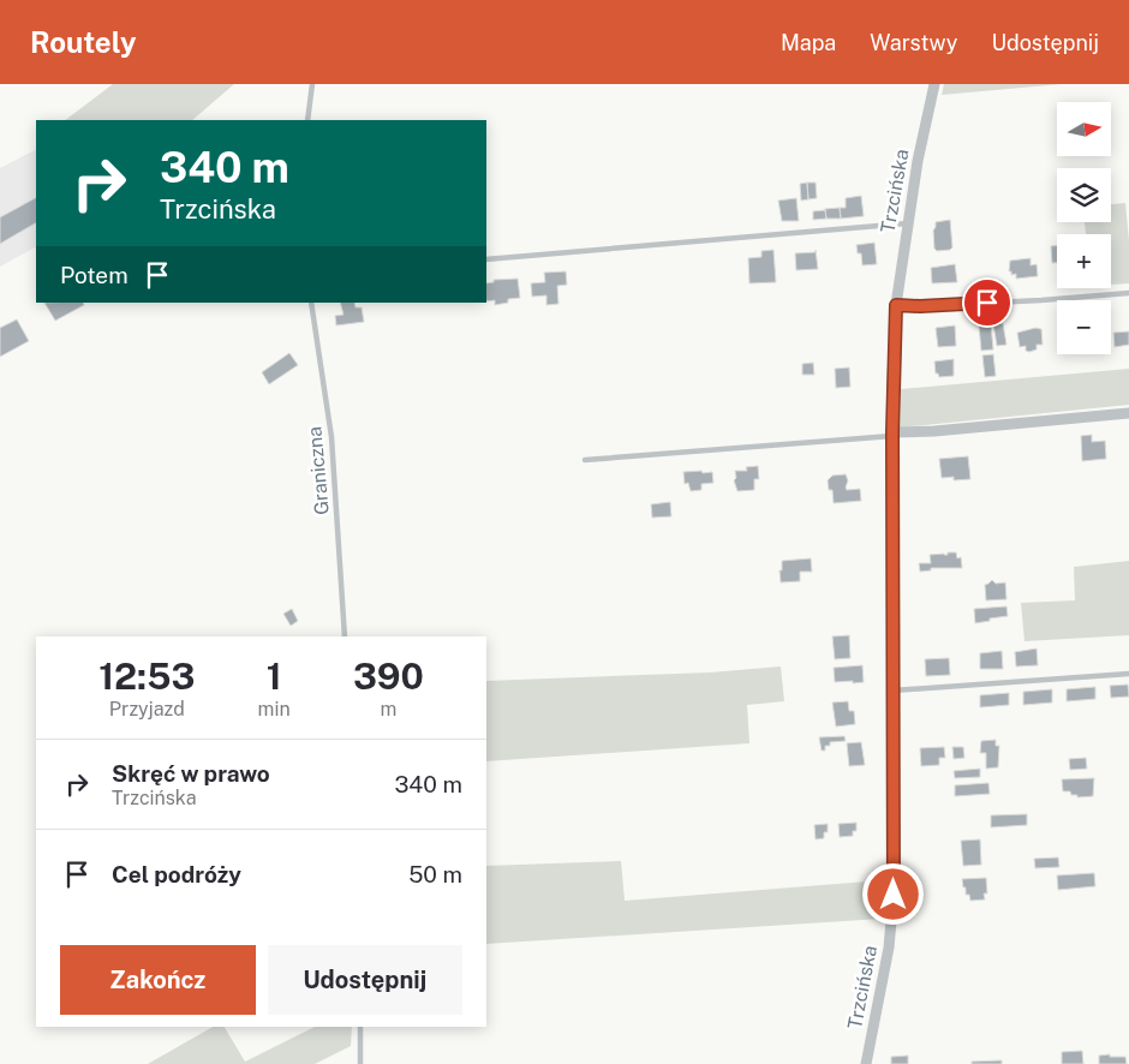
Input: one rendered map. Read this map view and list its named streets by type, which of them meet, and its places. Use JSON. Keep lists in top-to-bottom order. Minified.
{"streets":{"street":["Trzcińska"],"lane":["Graniczna"]},"north":"right","page":{"header":"Routely","nav":["Mapa","Warstwy","Udostępnij"],"map_buttons":["+","−"],"turn":["340 m","Trzcińska"],"then":"Potem","eta":["12:53","Przyjazd","1","min","390","m"],"list":[{"name":"Skręć w prawo","note":"Trzcińska","value":"340 m"},{"name":"Cel podróży","value":"50 m"}],"buttons":["Zakończ","Udostępnij"]}}
